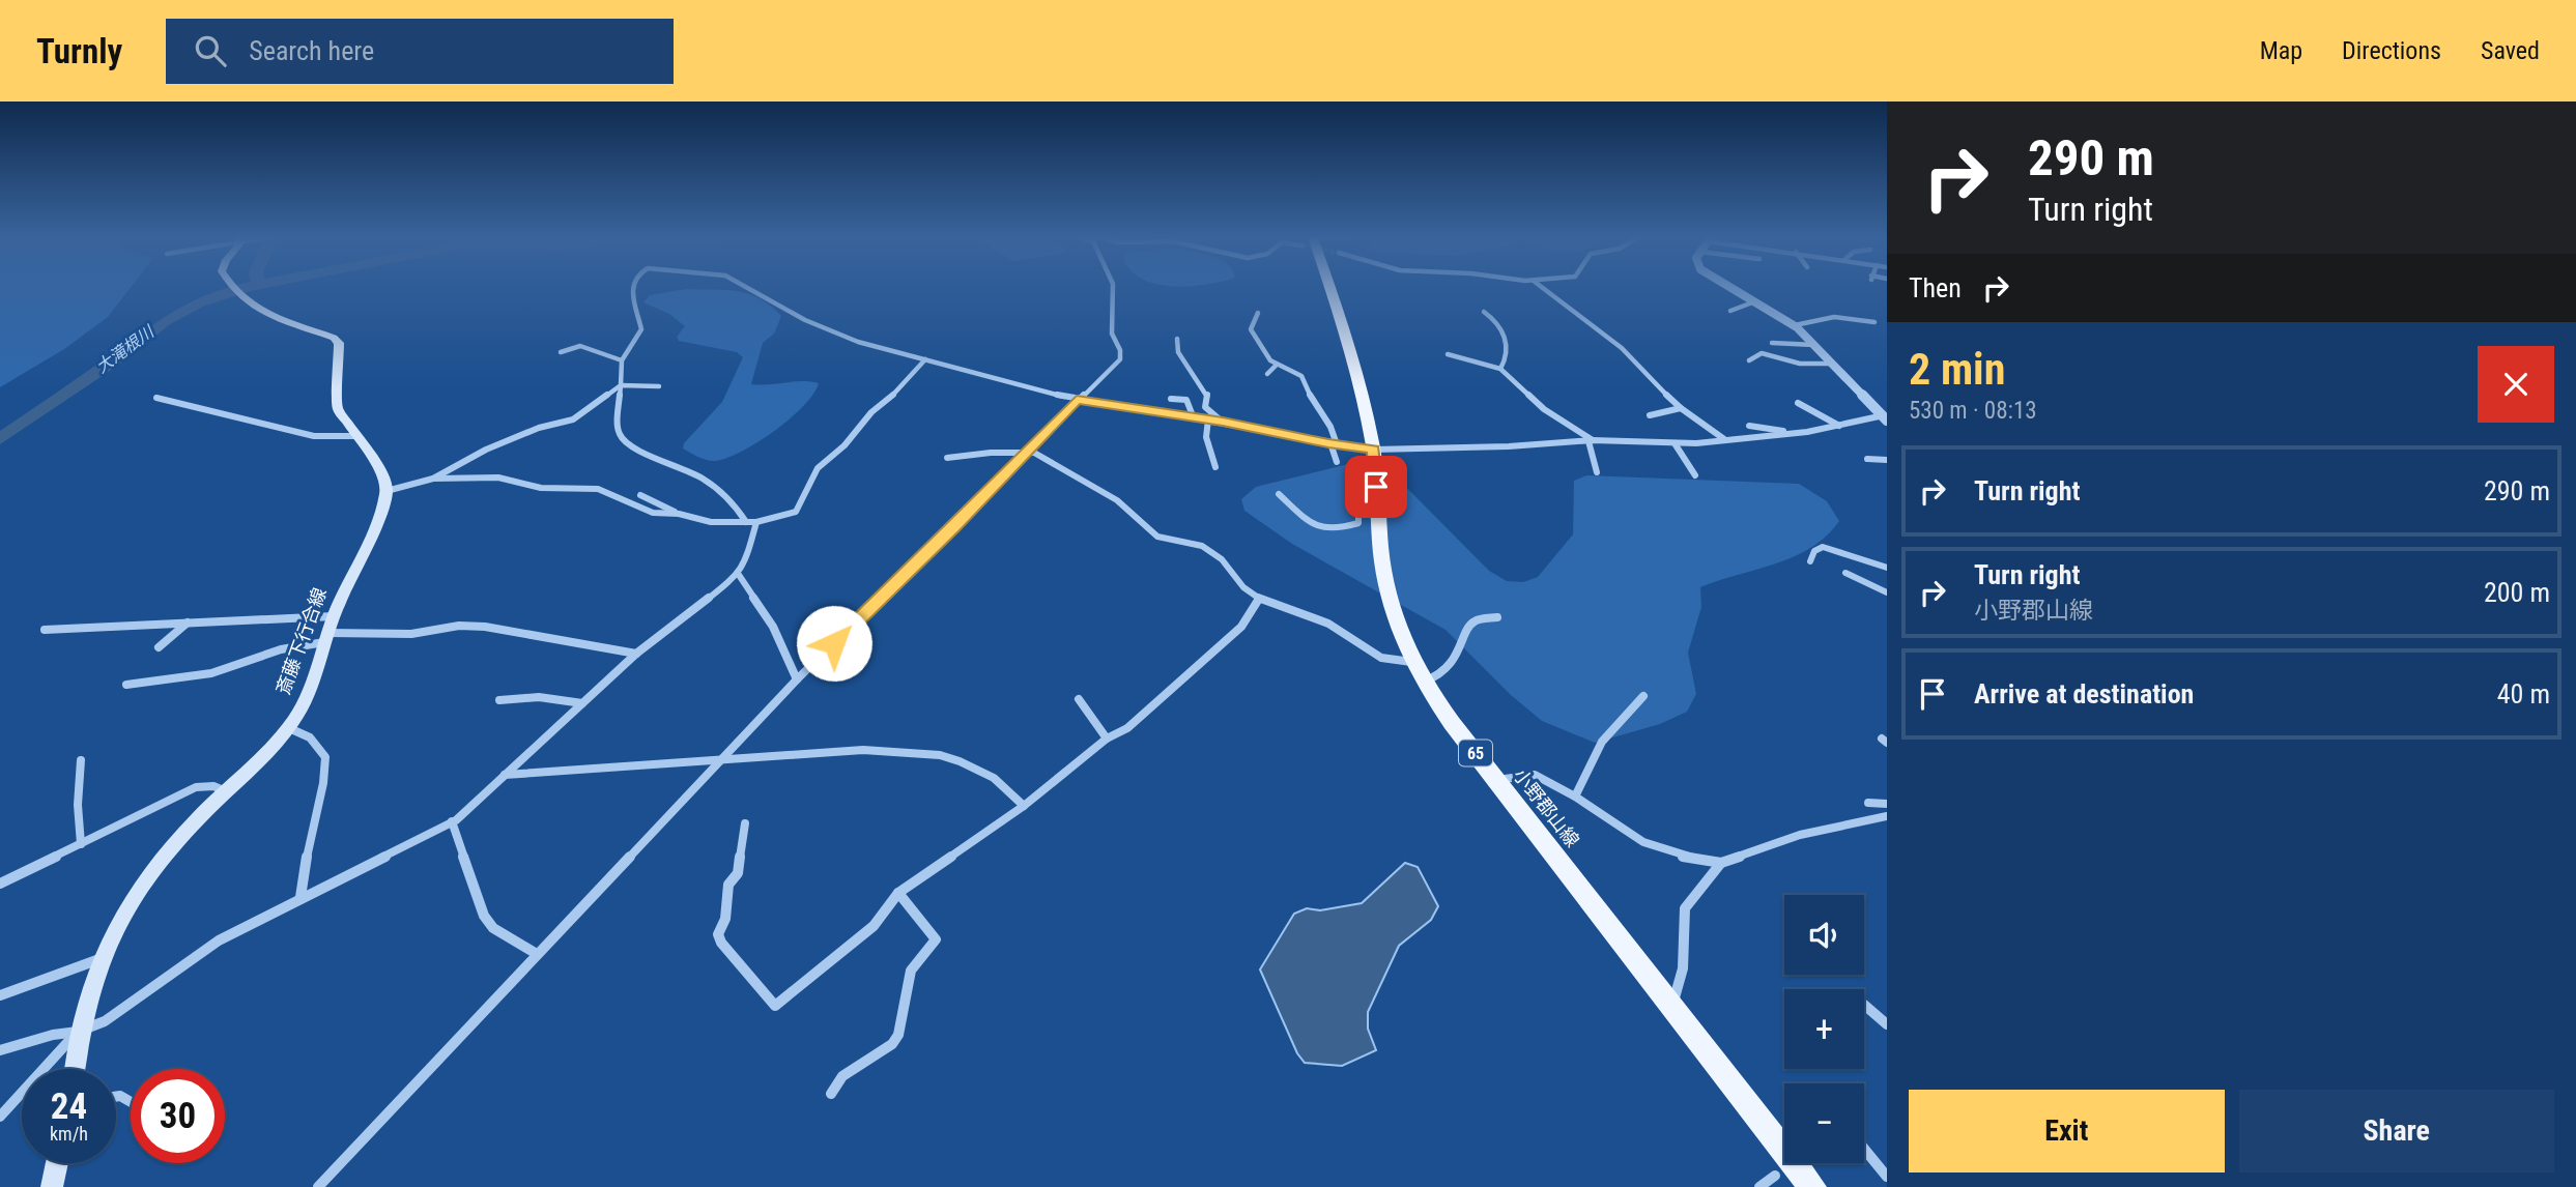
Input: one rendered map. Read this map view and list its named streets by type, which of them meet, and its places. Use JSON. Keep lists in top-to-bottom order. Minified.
{"streets":{"main road":["斎藤下行合線","65","小野郡山線"]},"water":["大滝根川"],"page":{"header":"Turnly","search":"Search here","nav":["Map","Directions","Saved"],"turn":["290 m","Turn right"],"then":"Then","heading":["2 min","530 m · 08:13"],"list":[{"name":"Turn right","value":"290 m"},{"name":"Turn right","note":"小野郡山線","value":"200 m"},{"name":"Arrive at destination","value":"40 m"}],"map_buttons":["+","−"],"speed":"24 km/h","limit":"30","buttons":["Exit","Share"]}}
